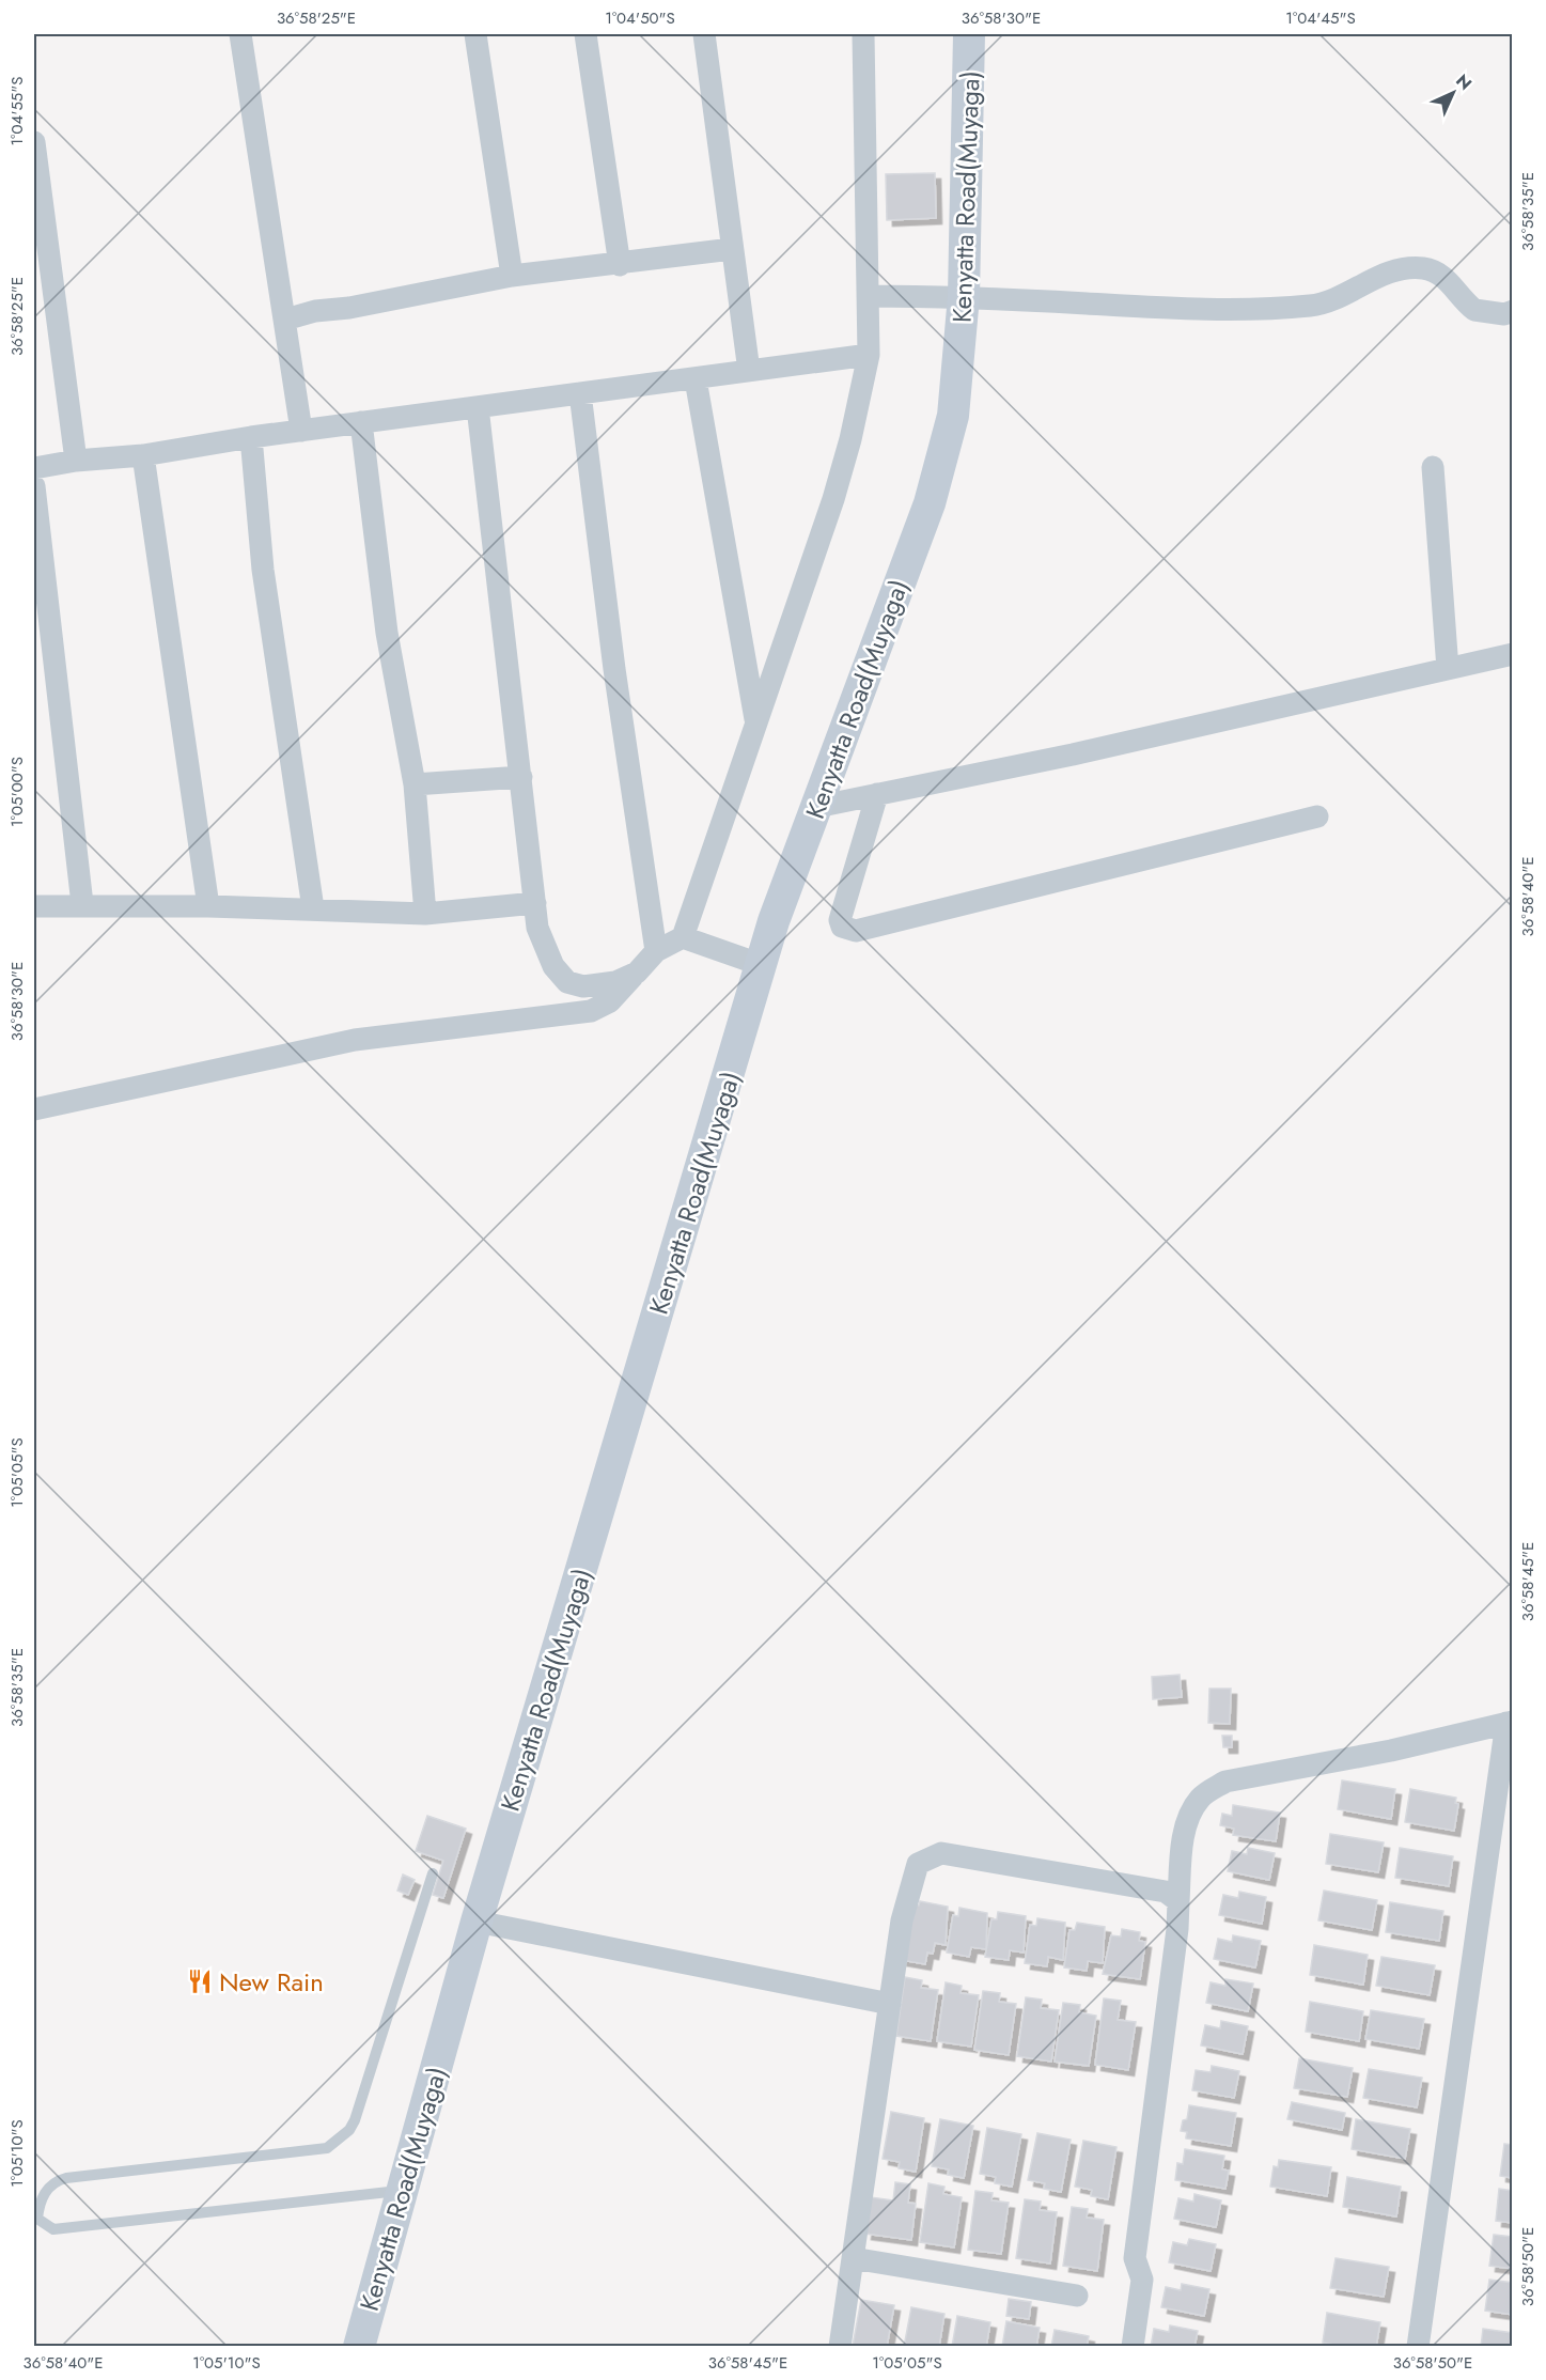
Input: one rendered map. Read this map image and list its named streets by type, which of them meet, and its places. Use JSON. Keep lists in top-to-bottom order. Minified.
{"streets":{"main road":["Kenyatta Road(Muyaga)"]},"places":{"restaurant":["New Rain"]},"north":"top right","coordinates":["36°58'25\"E","1°04'50\"S","36°58'30\"E","1°04'45\"S","1°04'55\"S","36°58'35\"E","1°05'00\"S","36°58'40\"E","1°05'05\"S","36°58'45\"E","1°05'10\"S","36°58'50\"E"]}
